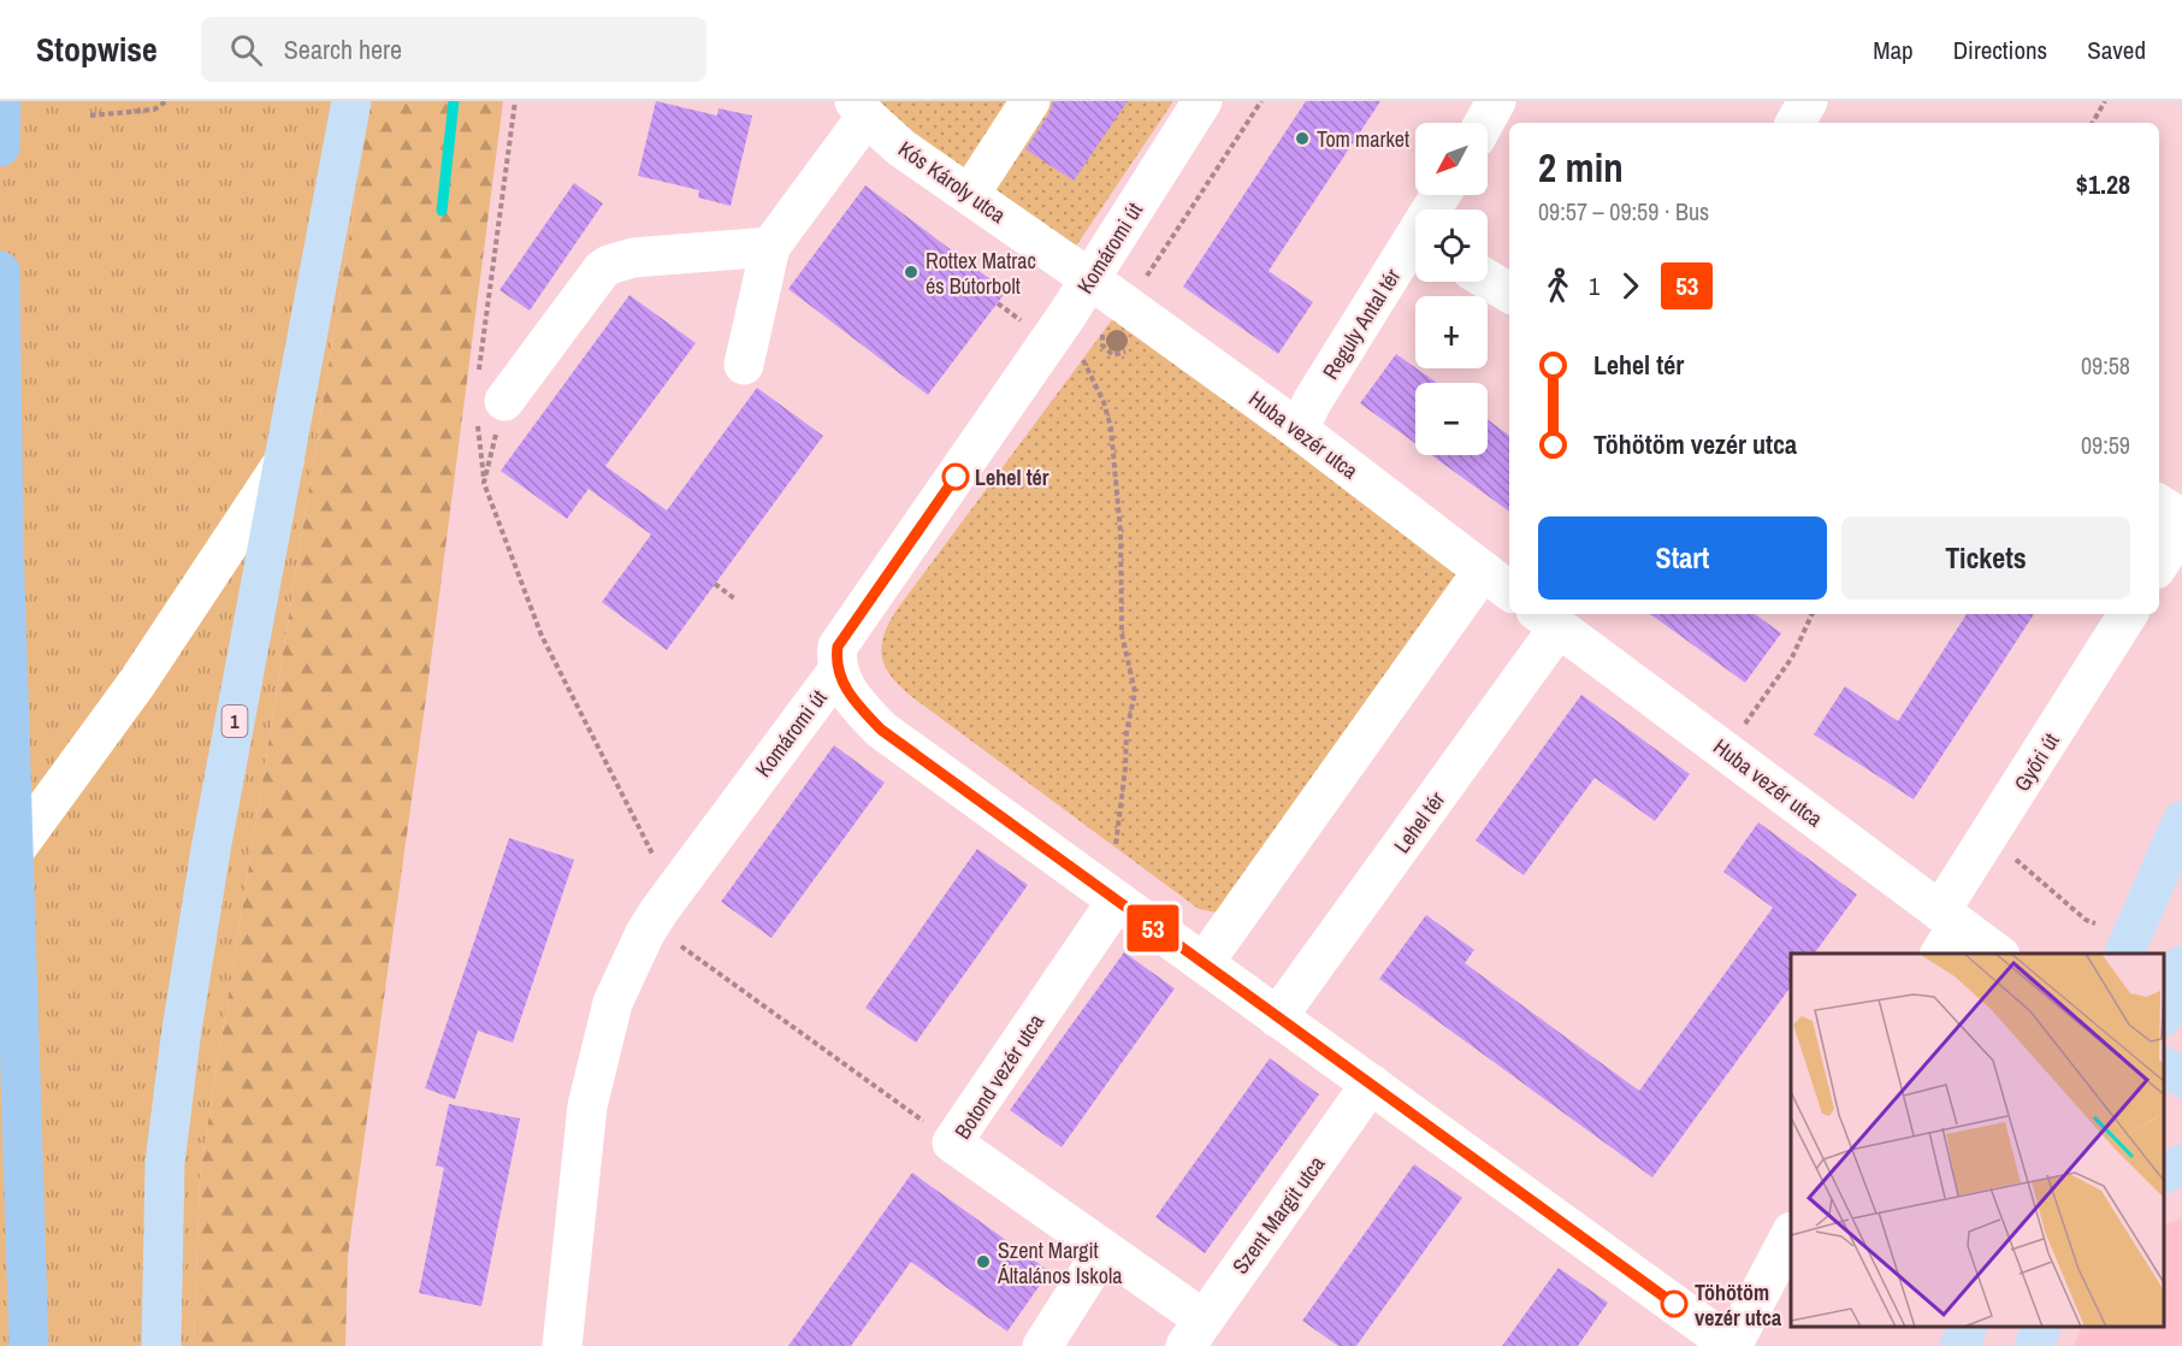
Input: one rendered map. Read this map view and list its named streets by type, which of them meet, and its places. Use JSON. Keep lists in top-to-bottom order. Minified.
{"streets":{"main road":["1"],"street":["Kós Károly utca","Komáromi út","Reguly Antal tér","Huba vezér utca","Győri út","Lehel tér","Botond vezér utca","Szent Margit utca"]},"crossings":[["Kós Károly utca","Komáromi út"],["Kós Károly utca","Huba vezér utca"],["Komáromi út","Huba vezér utca"],["Reguly Antal tér","Huba vezér utca"],["Huba vezér utca","Győri út"],["Huba vezér utca","Lehel tér"],["Botond vezér utca","Szent Margit utca"]],"places":["Tom market","Rottex Matrac és Bútorbolt","Lehel tér","Szent Margit Általános Iskola","Töhötöm vezér utca"],"lines":["bus line 53"],"north":"bottom left","page":{"header":"Stopwise","search":"Search here","nav":["Map","Directions","Saved"],"on_map":"53","map_buttons":["+","−"],"heading":["2 min","09:57 – 09:59 · Bus","$1.28"],"legs":["1","53"],"list":[{"name":"Lehel tér","value":"09:58"},{"name":"Töhötöm vezér utca","value":"09:59"}],"buttons":["Start","Tickets"]}}
